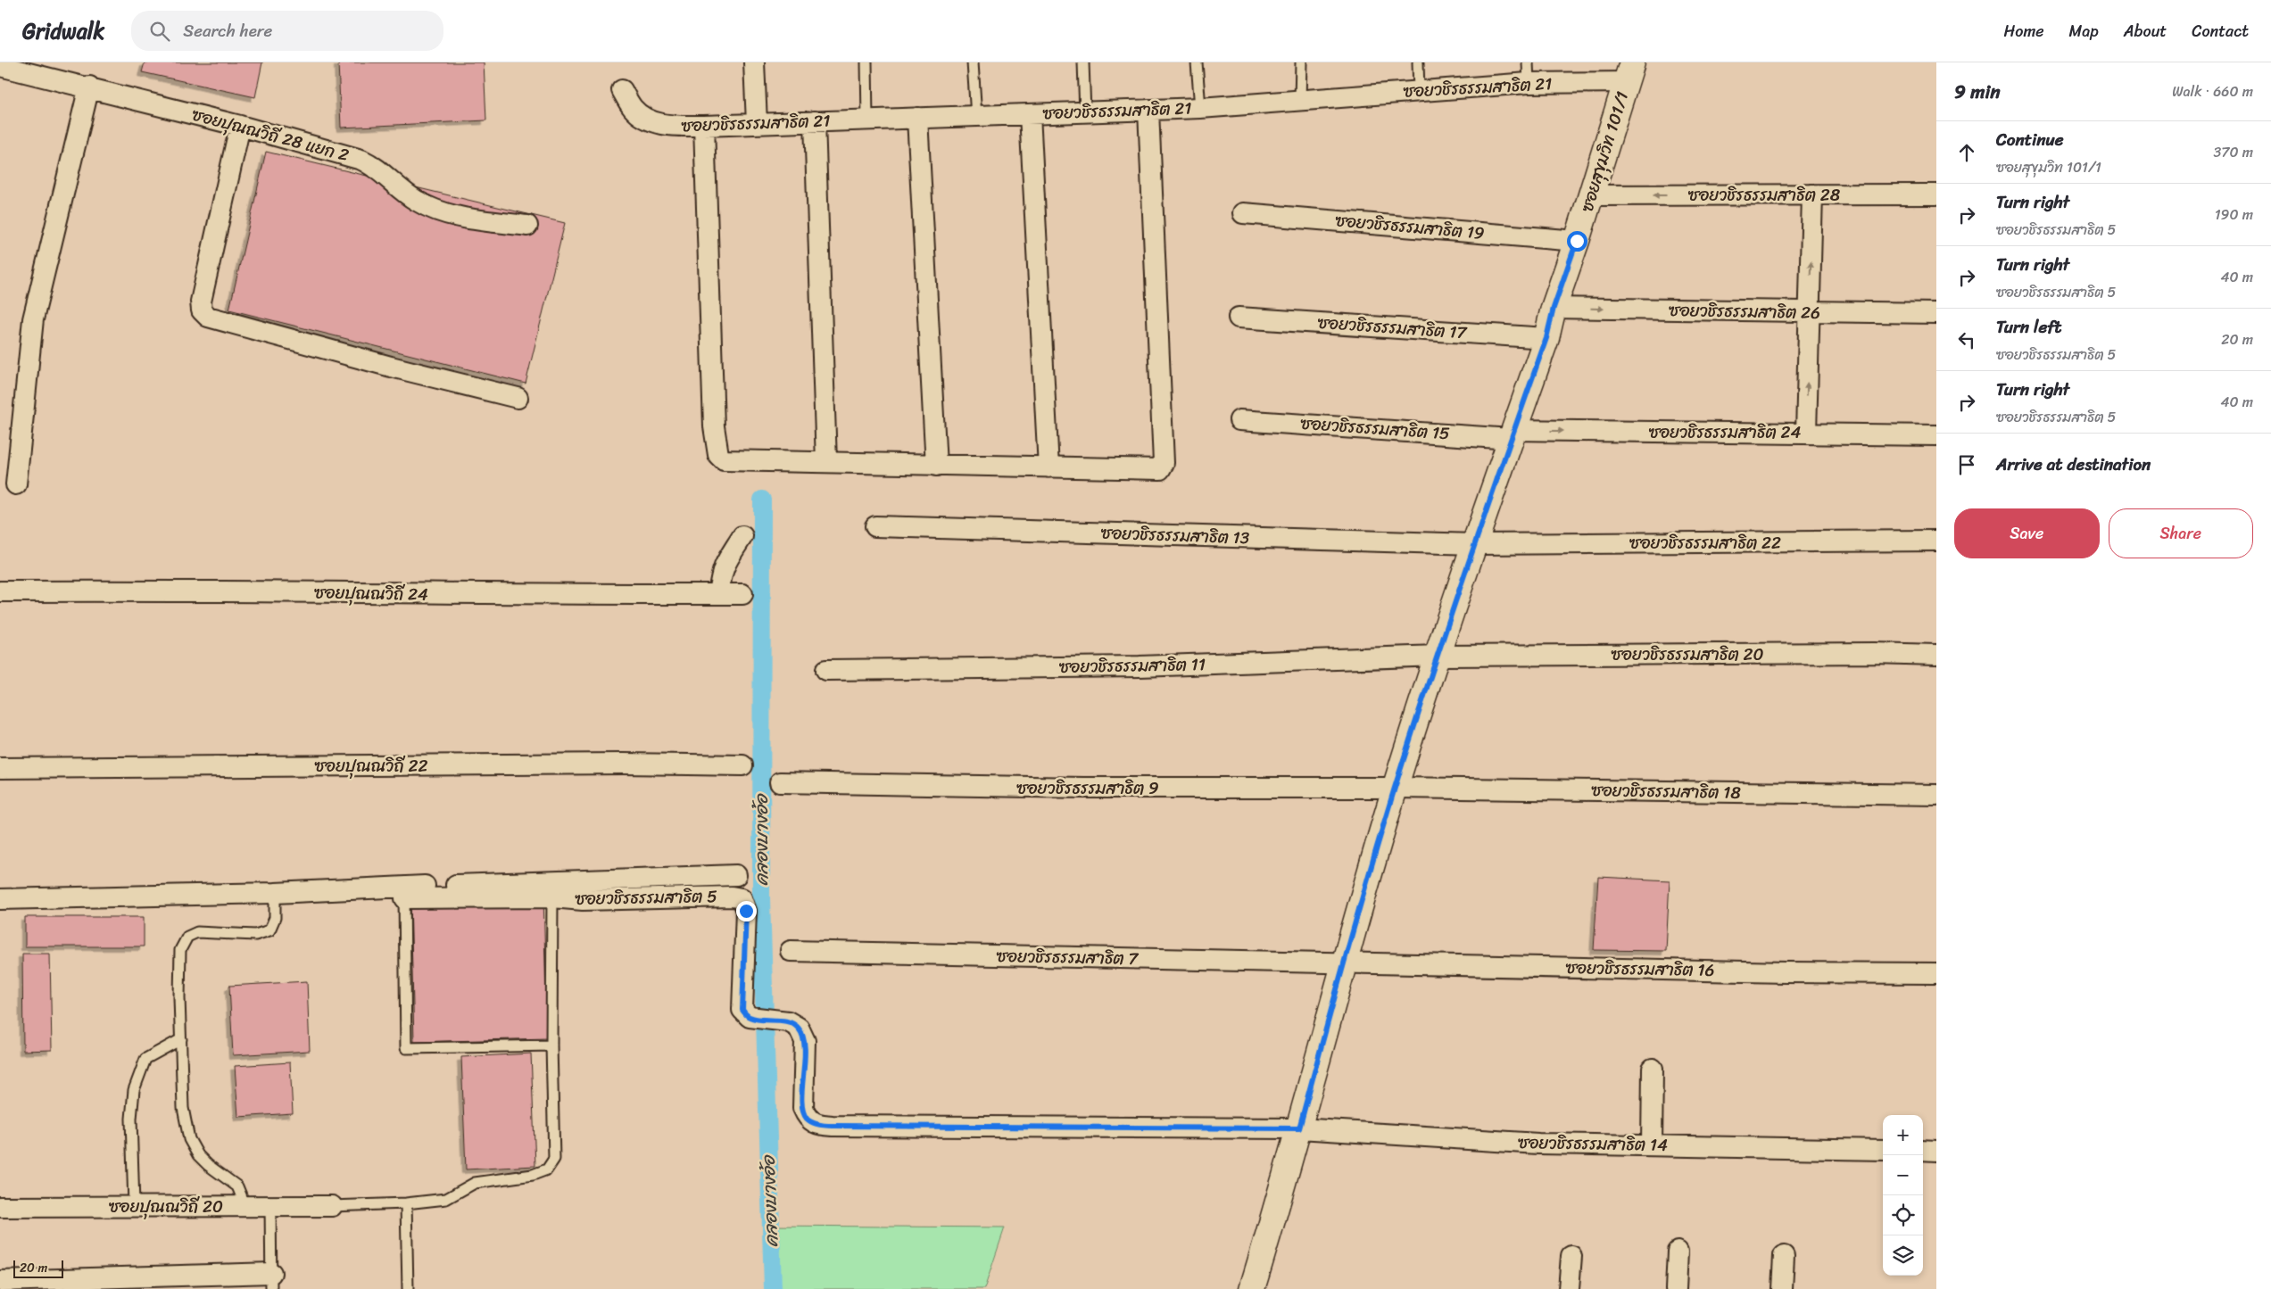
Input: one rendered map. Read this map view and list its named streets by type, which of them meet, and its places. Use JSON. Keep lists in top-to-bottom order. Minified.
{"streets":{"street":["ซอยวชิรธรรมสาธิต 21","ซอยปุณณวิถี 28 แยก 2","ซอยสุขุมวิท 101/1","ซอยวชิรธรรมสาธิต 28","ซอยวชิรธรรมสาธิต 19","ซอยวชิรธรรมสาธิต 26","ซอยวชิรธรรมสาธิต 17","ซอยวชิรธรรมสาธิต 15","ซอยวชิรธรรมสาธิต 24","ซอยวชิรธรรมสาธิต 13","ซอยวชิรธรรมสาธิต 22","ซอยปุณณวิถี 24","ซอยวชิรธรรมสาธิต 20","ซอยวชิรธรรมสาธิต 11","ซอยปุณณวิถี 22","ซอยวชิรธรรมสาธิต 9","ซอยวชิรธรรมสาธิต 18","ซอยวชิรธรรมสาธิต 5","ซอยวชิรธรรมสาธิต 7","ซอยวชิรธรรมสาธิต 16","ซอยวชิรธรรมสาธิต 14","ซอยปุณณวิถี 20"]},"crossings":[["ซอยวชิรธรรมสาธิต 21","ซอยสุขุมวิท 101/1"],["ซอยสุขุมวิท 101/1","ซอยวชิรธรรมสาธิต 28"],["ซอยสุขุมวิท 101/1","ซอยวชิรธรรมสาธิต 19"],["ซอยสุขุมวิท 101/1","ซอยวชิรธรรมสาธิต 26"],["ซอยสุขุมวิท 101/1","ซอยวชิรธรรมสาธิต 17"],["ซอยสุขุมวิท 101/1","ซอยวชิรธรรมสาธิต 15"],["ซอยสุขุมวิท 101/1","ซอยวชิรธรรมสาธิต 24"],["ซอยสุขุมวิท 101/1","ซอยวชิรธรรมสาธิต 13"],["ซอยสุขุมวิท 101/1","ซอยวชิรธรรมสาธิต 22"],["ซอยสุขุมวิท 101/1","ซอยวชิรธรรมสาธิต 20"],["ซอยสุขุมวิท 101/1","ซอยวชิรธรรมสาธิต 11"],["ซอยสุขุมวิท 101/1","ซอยวชิรธรรมสาธิต 9"],["ซอยสุขุมวิท 101/1","ซอยวชิรธรรมสาธิต 18"],["ซอยสุขุมวิท 101/1","ซอยวชิรธรรมสาธิต 5"],["ซอยสุขุมวิท 101/1","ซอยวชิรธรรมสาธิต 7"],["ซอยสุขุมวิท 101/1","ซอยวชิรธรรมสาธิต 16"],["ซอยสุขุมวิท 101/1","ซอยวชิรธรรมสาธิต 14"],["ซอยวชิรธรรมสาธิต 15","ซอยวชิรธรรมสาธิต 24"],["ซอยวชิรธรรมสาธิต 13","ซอยวชิรธรรมสาธิต 22"],["ซอยวชิรธรรมสาธิต 20","ซอยวชิรธรรมสาธิต 11"],["ซอยวชิรธรรมสาธิต 9","ซอยวชิรธรรมสาธิต 18"],["ซอยวชิรธรรมสาธิต 5","ซอยวชิรธรรมสาธิต 14"],["ซอยวชิรธรรมสาธิต 7","ซอยวชิรธรรมสาธิต 16"]],"one_way":["ซอยวชิรธรรมสาธิต 28","ซอยวชิรธรรมสาธิต 26","ซอยวชิรธรรมสาธิต 24"],"water":["คลองบางอ้อ"],"scale_bar":"20 m","page":{"header":"Gridwalk","search":"Search here","nav":["Home","Map","About","Contact"],"heading":["9 min","Walk · 660 m"],"list":[["Continue","ซอยสุขุมวิท 101/1","370 m"],["Turn right","ซอยวชิรธรรมสาธิต 5","190 m"],["Turn right","ซอยวชิรธรรมสาธิต 5","40 m"],["Turn left","ซอยวชิรธรรมสาธิต 5","20 m"],["Turn right","ซอยวชิรธรรมสาธิต 5","40 m"],"Arrive at destination"],"buttons":["Save","Share"],"map_buttons":["+","−"],"scale":"20 m"}}
